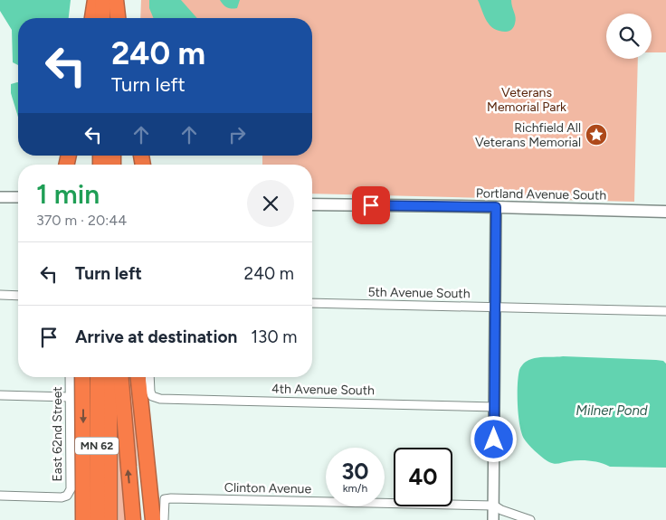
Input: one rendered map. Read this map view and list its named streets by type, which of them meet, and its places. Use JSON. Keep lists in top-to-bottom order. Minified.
{"streets":{"highway":["MN 62"],"main road":["Portland Avenue South"],"street":["5th Avenue South","4th Avenue South","East 62nd Street","Clinton Avenue"]},"water":["Milner Pond"],"parks":["Veterans Memorial Park"],"places":{"place":["Richfield All Veterans Memorial"]},"page":{"turn":["240 m","Turn left"],"heading":["1 min","370 m · 20:44"],"list":[{"name":"Turn left","value":"240 m"},{"name":"Arrive at destination","value":"130 m"}],"speed":"30 km/h","limit":"40"}}
